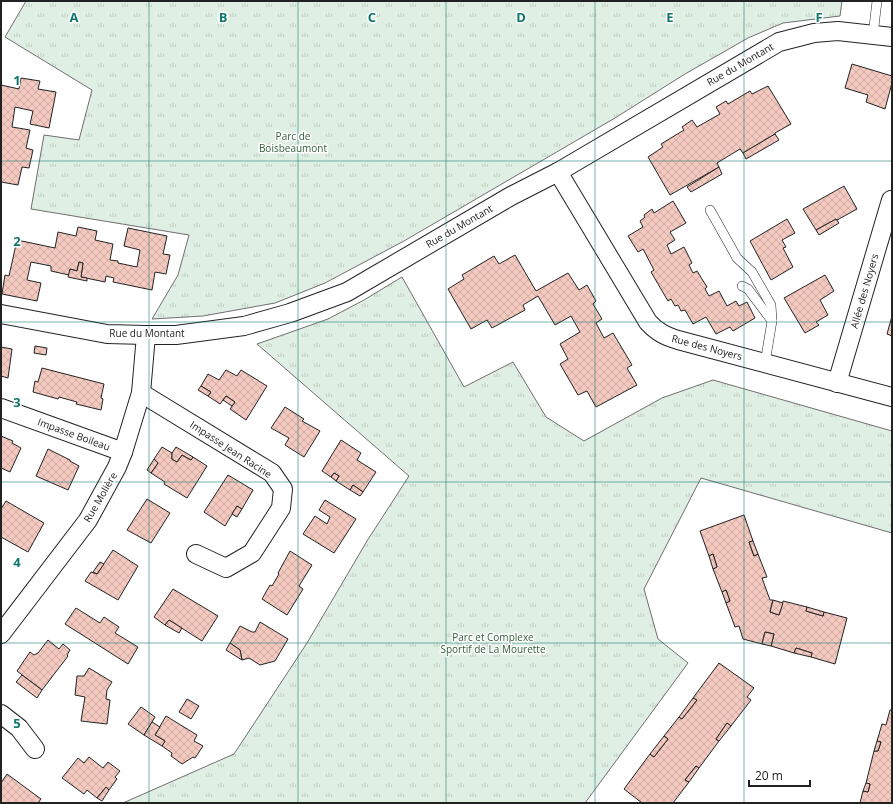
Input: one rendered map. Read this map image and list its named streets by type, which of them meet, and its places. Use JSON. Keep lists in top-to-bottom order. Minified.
{"streets":{"street":["Rue du Montant","Allée des Noyers","Rue des Noyers","Impasse Boileau","Impasse Jean Racine","Rue Molière"]},"crossings":[["Rue du Montant","Rue des Noyers"],["Rue du Montant","Rue Molière"],["Allée des Noyers","Rue des Noyers"],["Impasse Boileau","Rue Molière"],["Impasse Jean Racine","Rue Molière"]],"parks":["Parc de Boisbeaumont","Parc et Complexe Sportif de La Mourette"],"scale_bar":"20 m","grid":{"columns":["A","B","C","D","E","F"],"rows":["1","2","3","4","5"]}}
